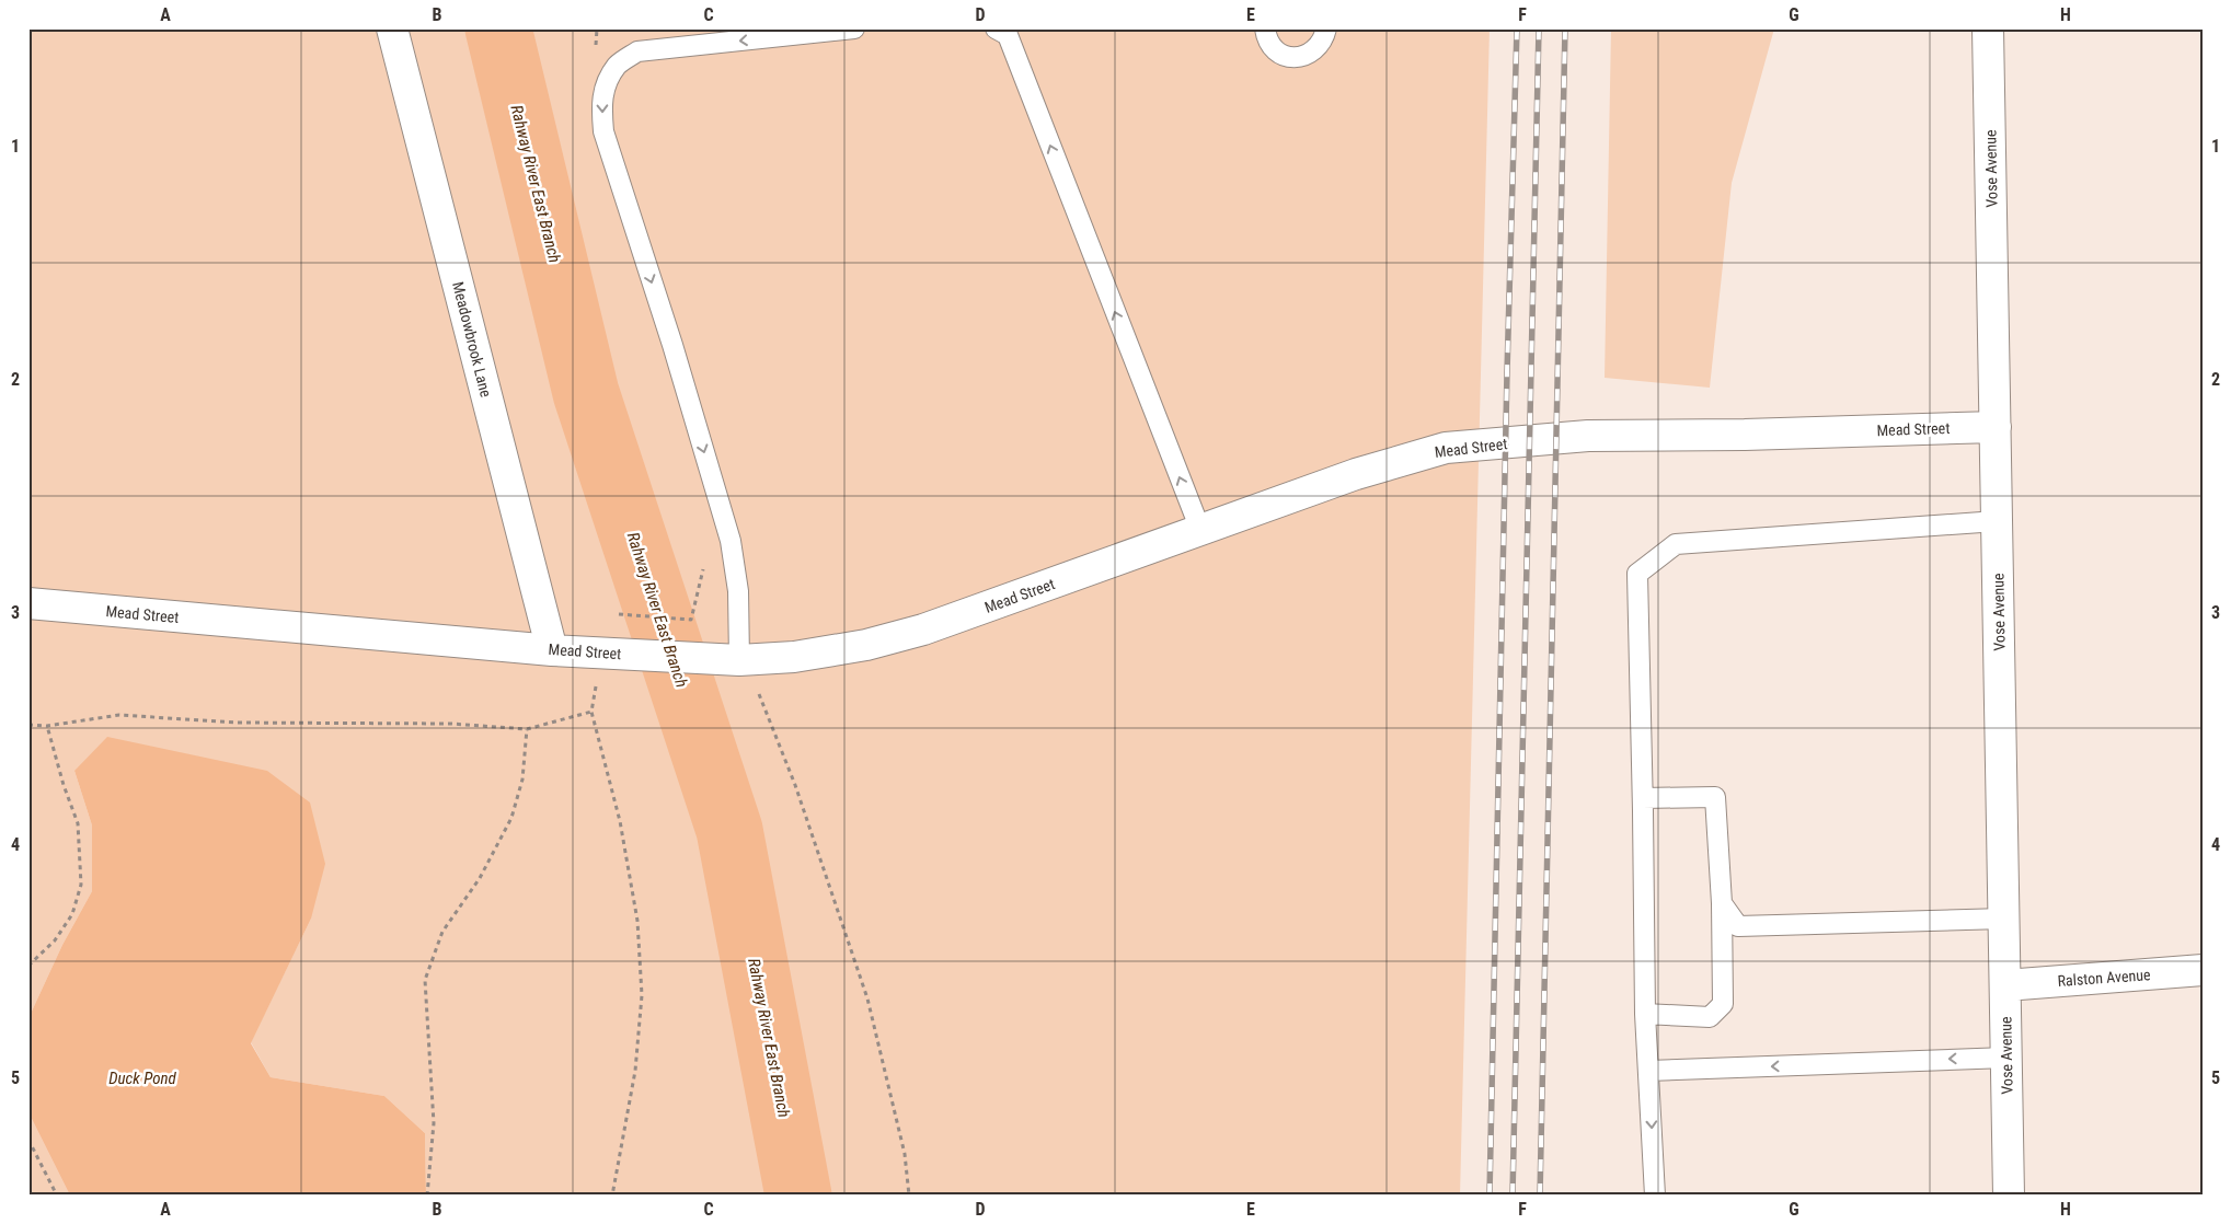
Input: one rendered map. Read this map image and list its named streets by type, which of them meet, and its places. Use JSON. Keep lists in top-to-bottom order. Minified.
{"streets":{"street":["Vose Avenue","Meadowbrook Lane","Mead Street","Ralston Avenue"]},"crossings":[["Vose Avenue","Mead Street"],["Vose Avenue","Ralston Avenue"],["Meadowbrook Lane","Mead Street"]],"water":["Rahway River East Branch","Duck Pond"],"grid":{"columns":["A","B","C","D","E","F","G","H"],"rows":["1","2","3","4","5"]}}
